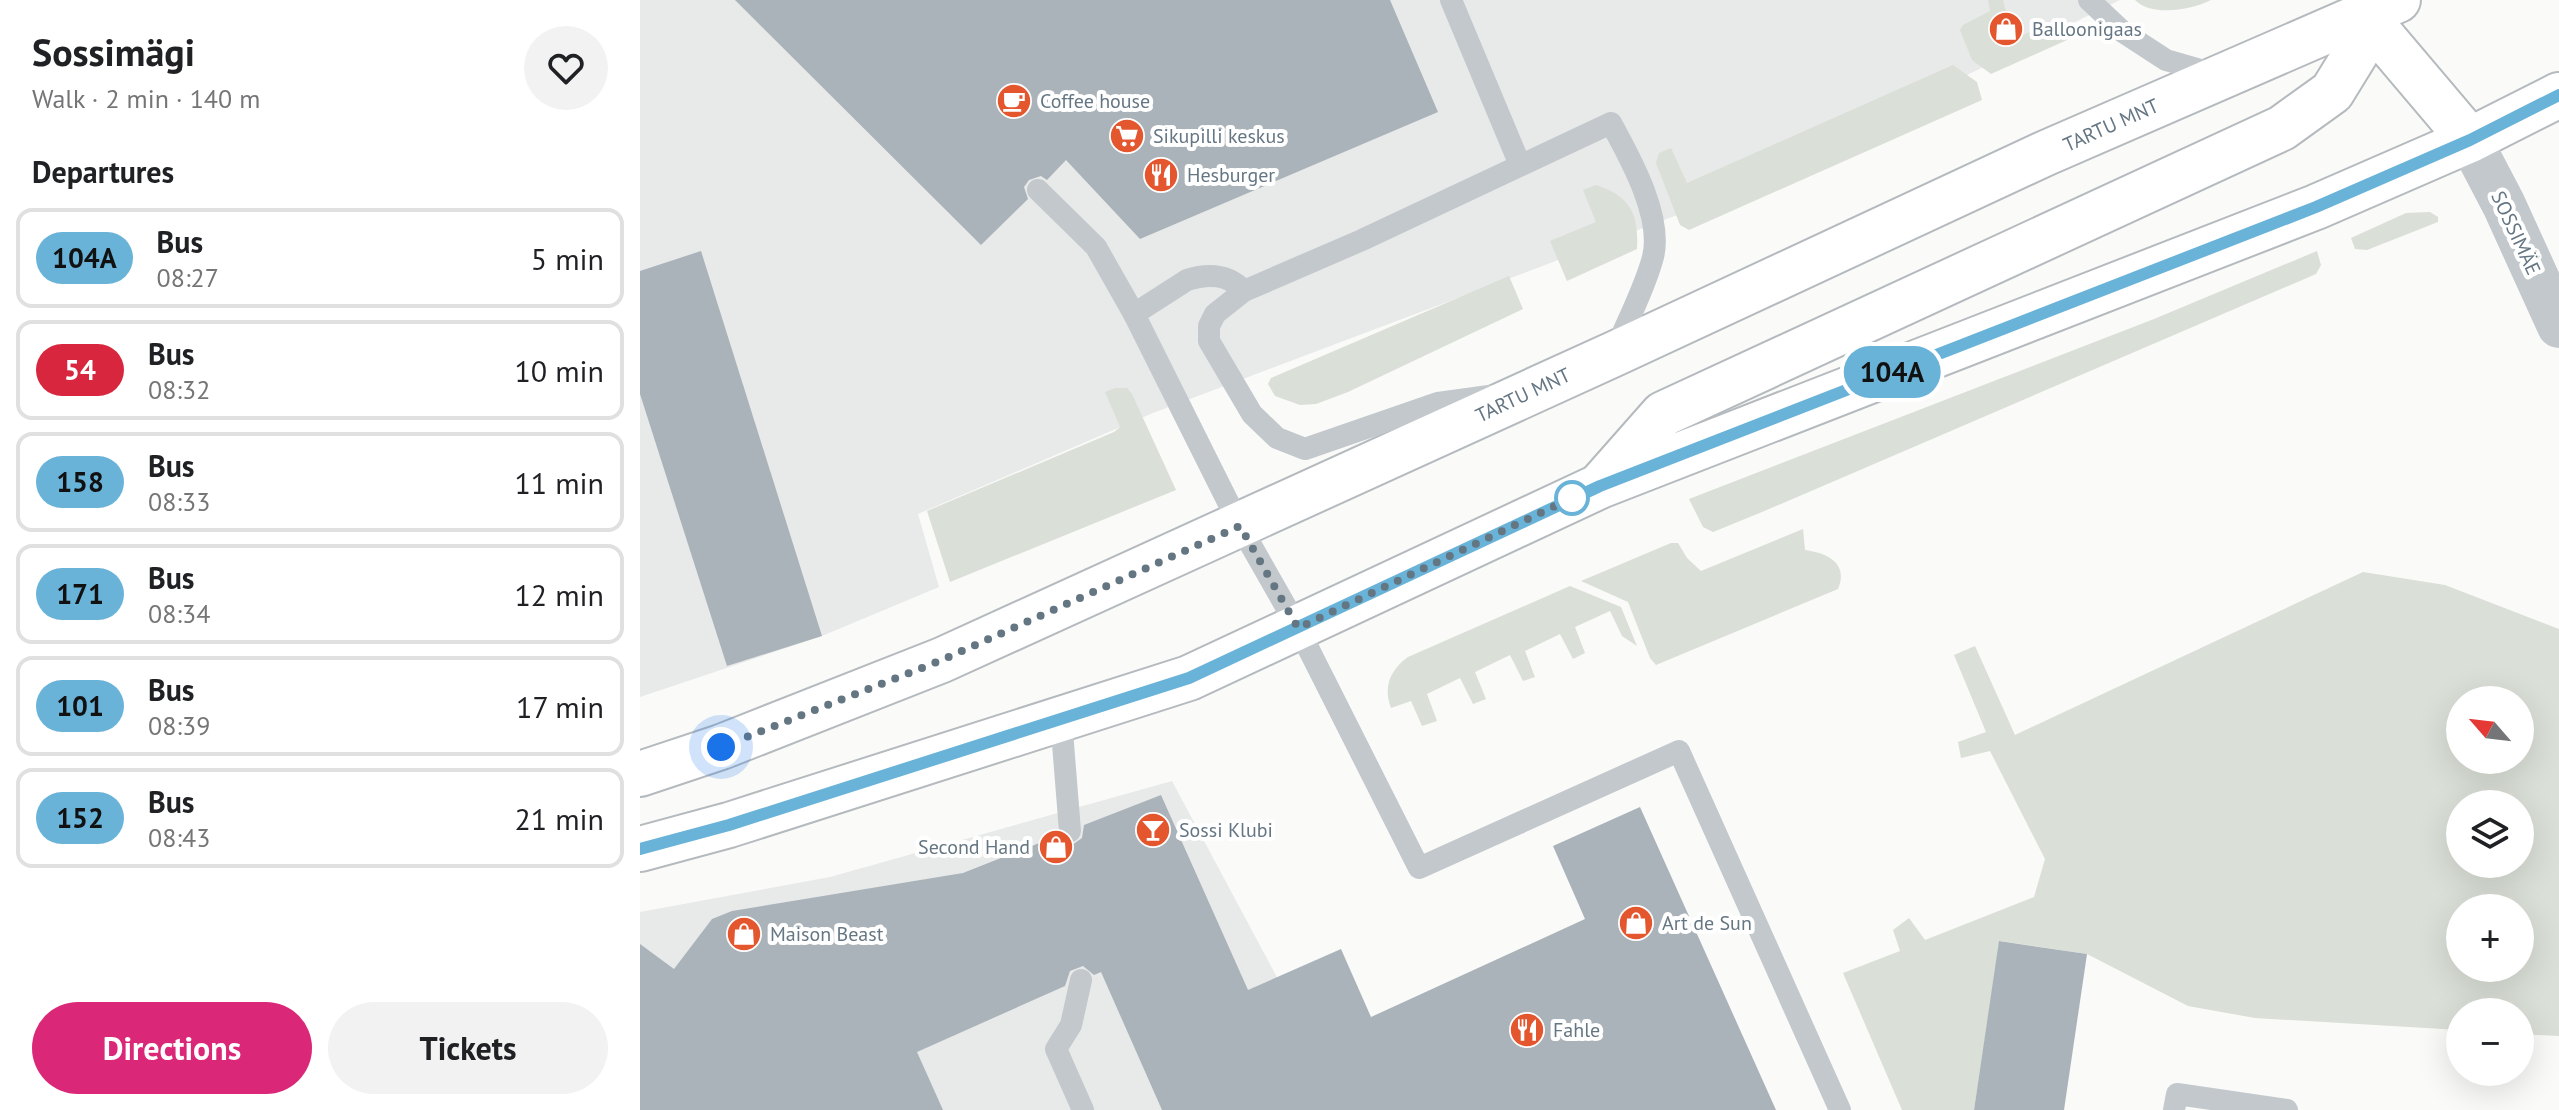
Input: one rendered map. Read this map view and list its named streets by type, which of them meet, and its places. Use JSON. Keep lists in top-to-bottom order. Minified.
{"streets":{"main road":["TARTU MNT"],"street":["SOSSIMÄE"]},"places":{"shop":["Balloonigaas","Second Hand","Art de Sun","Maison Beast"],"cafe":["Coffee house"],"supermarket":["Sikupilli keskus"],"restaurant":["Hesburger","Fahle"],"bar":["Sossi Klubi"]},"lines":["bus line 104A"],"north":"top left","page":{"heading":[["Sossimägi","Walk · 2 min · 140 m"],"Departures"],"on_map":"104A","list":[{"mark":"104A","name":"Bus","note":"08:27","value":"5 min"},{"mark":"54","name":"Bus","note":"08:32","value":"10 min"},{"mark":"158","name":"Bus","note":"08:33","value":"11 min"},{"mark":"171","name":"Bus","note":"08:34","value":"12 min"},{"mark":"101","name":"Bus","note":"08:39","value":"17 min"},{"mark":"152","name":"Bus","note":"08:43","value":"21 min"}],"map_buttons":["+","−"],"buttons":["Directions","Tickets"]}}
